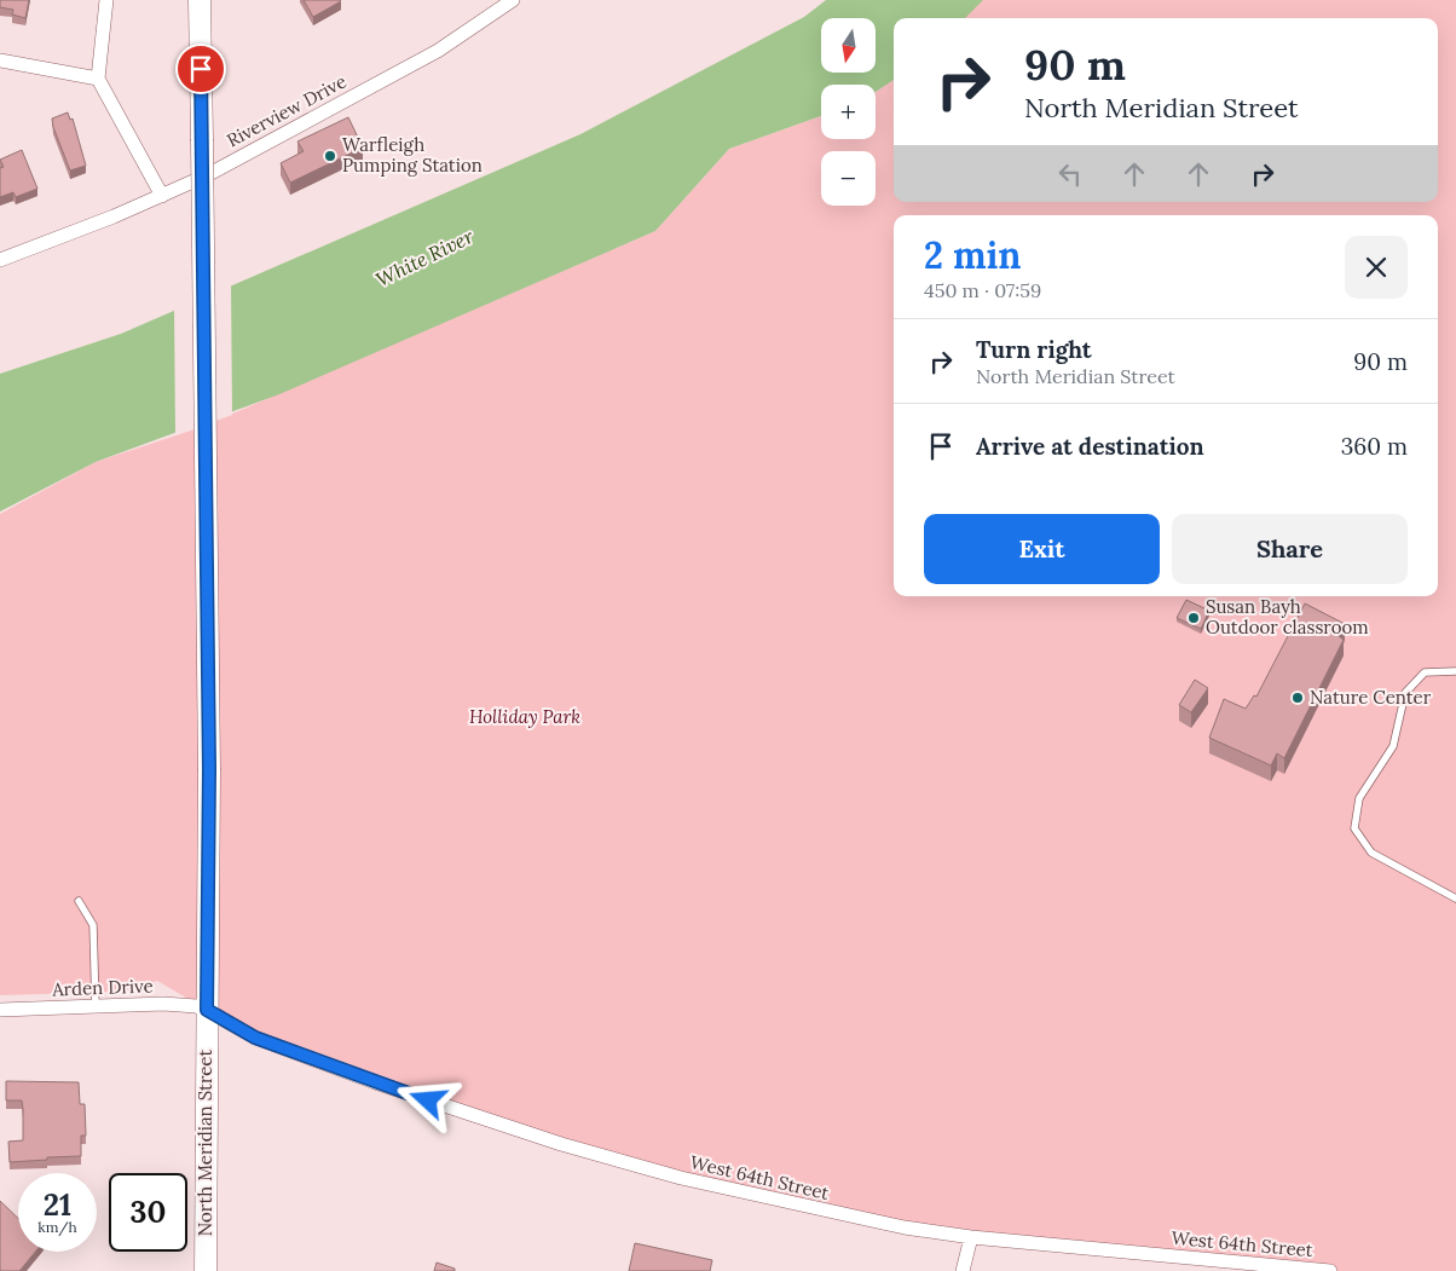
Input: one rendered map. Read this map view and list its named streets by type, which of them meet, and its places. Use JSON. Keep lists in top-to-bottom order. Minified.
{"streets":{"main road":["North Meridian Street"],"street":["Riverview Drive","Arden Drive","West 64th Street"]},"crossings":[["Arden Drive","North Meridian Street"],["Arden Drive","West 64th Street"],["North Meridian Street","West 64th Street"]],"water":["White River"],"parks":["Holliday Park"],"places":["Warfleigh Pumping Station","Susan Bayh Outdoor classroom","Nature Center"],"north":"bottom","page":{"map_buttons":["+","−"],"turn":["90 m","North Meridian Street"],"heading":["2 min","450 m · 07:59"],"list":[{"name":"Turn right","note":"North Meridian Street","value":"90 m"},{"name":"Arrive at destination","value":"360 m"}],"buttons":["Exit","Share"],"speed":"21 km/h","limit":"30"}}
